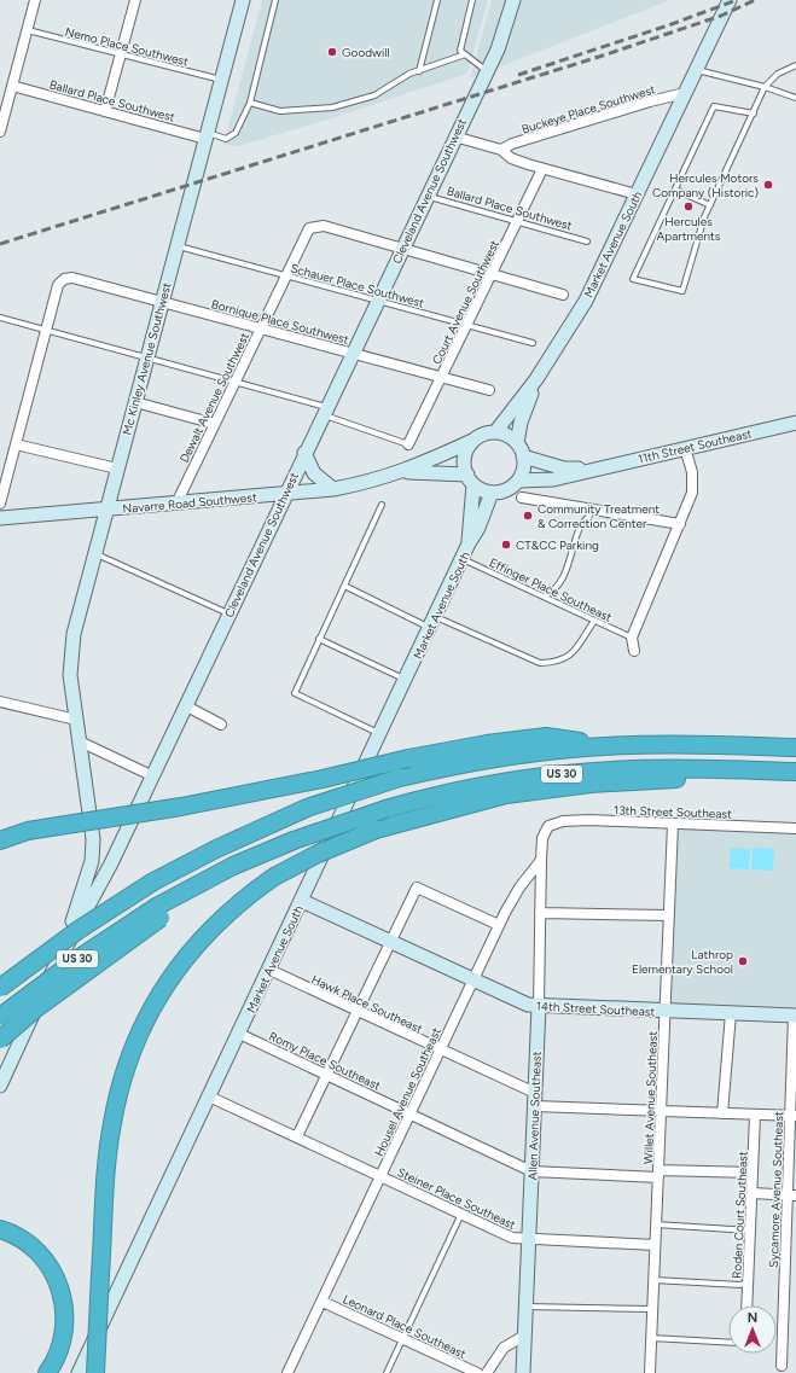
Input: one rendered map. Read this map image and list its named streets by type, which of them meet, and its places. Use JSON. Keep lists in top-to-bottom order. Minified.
{"streets":{"highway":["US 30"],"street":["Ballard Place Southwest","Buckeye Place Southwest","Cleveland Avenue Southwest","Market Avenue South","Court Avenue Southwest","Bornique Place Southwest","Mc Kinley Avenue Southwest","Dewalt Avenue Southwest","11th Street Southeast","Navarre Road Southwest","13th Street Southeast","Hawk Place Southeast","14th Street Southeast","Romy Place Southeast","Housel Avenue Southeast","Willet Avenue Southeast","Allen Avenue Southeast","Sycamore Avenue Southeast","Steiner Place Southeast","Roden Court Southeast","Leonard Place Southeast"],"lane":["Nemo Place Southwest","Schauer Place Southwest","Effinger Place Southeast"]},"crossings":[["Nemo Place Southwest","Mc Kinley Avenue Southwest"],["Ballard Place Southwest","Cleveland Avenue Southwest"],["Ballard Place Southwest","Court Avenue Southwest"],["Ballard Place Southwest","Mc Kinley Avenue Southwest"],["Buckeye Place Southwest","Market Avenue South"],["Cleveland Avenue Southwest","Schauer Place Southwest"],["Cleveland Avenue Southwest","Bornique Place Southwest"],["Cleveland Avenue Southwest","Mc Kinley Avenue Southwest"],["Cleveland Avenue Southwest","Dewalt Avenue Southwest"],["Cleveland Avenue Southwest","Navarre Road Southwest"],["Market Avenue South","11th Street Southeast"],["Market Avenue South","Navarre Road Southwest"],["Market Avenue South","Effinger Place Southeast"],["Market Avenue South","Hawk Place Southeast"],["Market Avenue South","14th Street Southeast"],["Market Avenue South","Romy Place Southeast"],["Market Avenue South","Steiner Place Southeast"],["Schauer Place Southwest","Court Avenue Southwest"],["Schauer Place Southwest","Mc Kinley Avenue Southwest"],["Schauer Place Southwest","Dewalt Avenue Southwest"],["Court Avenue Southwest","Bornique Place Southwest"],["Bornique Place Southwest","Mc Kinley Avenue Southwest"],["Bornique Place Southwest","Dewalt Avenue Southwest"],["Mc Kinley Avenue Southwest","Navarre Road Southwest"],["Dewalt Avenue Southwest","Navarre Road Southwest"],["11th Street Southeast","Navarre Road Southwest"],["13th Street Southeast","Housel Avenue Southeast"],["13th Street Southeast","Willet Avenue Southeast"],["13th Street Southeast","Allen Avenue Southeast"],["Hawk Place Southeast","Housel Avenue Southeast"],["Hawk Place Southeast","Willet Avenue Southeast"],["Hawk Place Southeast","Allen Avenue Southeast"],["Hawk Place Southeast","Sycamore Avenue Southeast"],["Hawk Place Southeast","Roden Court Southeast"],["14th Street Southeast","Housel Avenue Southeast"],["14th Street Southeast","Willet Avenue Southeast"],["14th Street Southeast","Allen Avenue Southeast"],["14th Street Southeast","Sycamore Avenue Southeast"],["Romy Place Southeast","Housel Avenue Southeast"],["Romy Place Southeast","Allen Avenue Southeast"],["Housel Avenue Southeast","Allen Avenue Southeast"],["Housel Avenue Southeast","Steiner Place Southeast"],["Housel Avenue Southeast","Leonard Place Southeast"],["Willet Avenue Southeast","Steiner Place Southeast"],["Allen Avenue Southeast","Steiner Place Southeast"]],"places":["Goodwill","Hercules Motors Company (Historic)","Hercules Apartments","Community Treatment & Correction Center","CT&CC Parking","Lathrop Elementary School"],"north":"top"}
